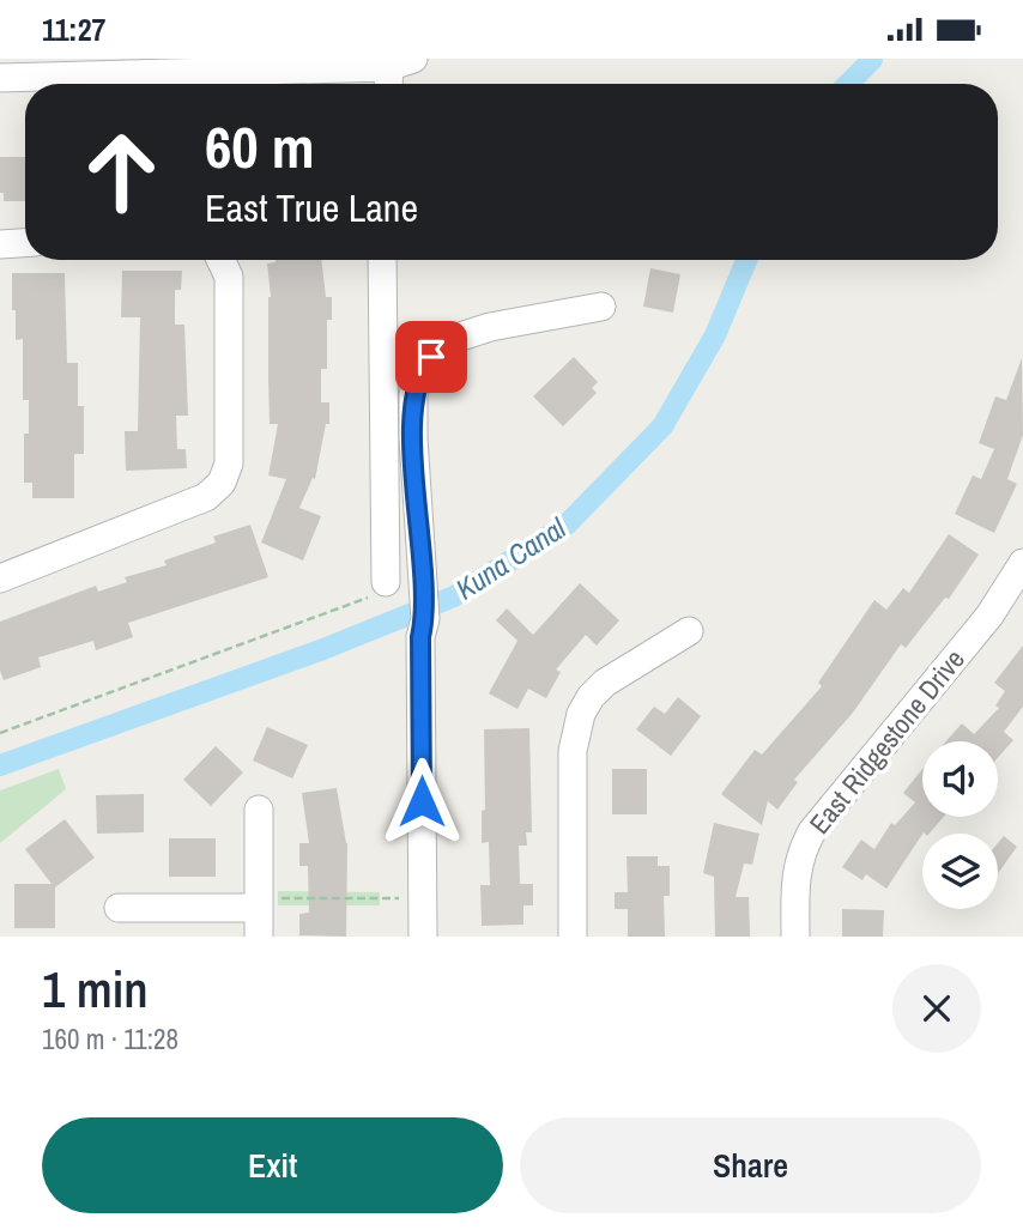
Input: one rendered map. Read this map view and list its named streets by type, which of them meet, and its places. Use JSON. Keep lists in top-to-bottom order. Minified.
{"streets":{"street":["East Ridgestone Drive"]},"water":["Kuna Canal"],"page":{"status":"11:27","turn":["60 m","East True Lane"],"heading":["1 min","160 m · 11:28"],"buttons":["Exit","Share"]}}
